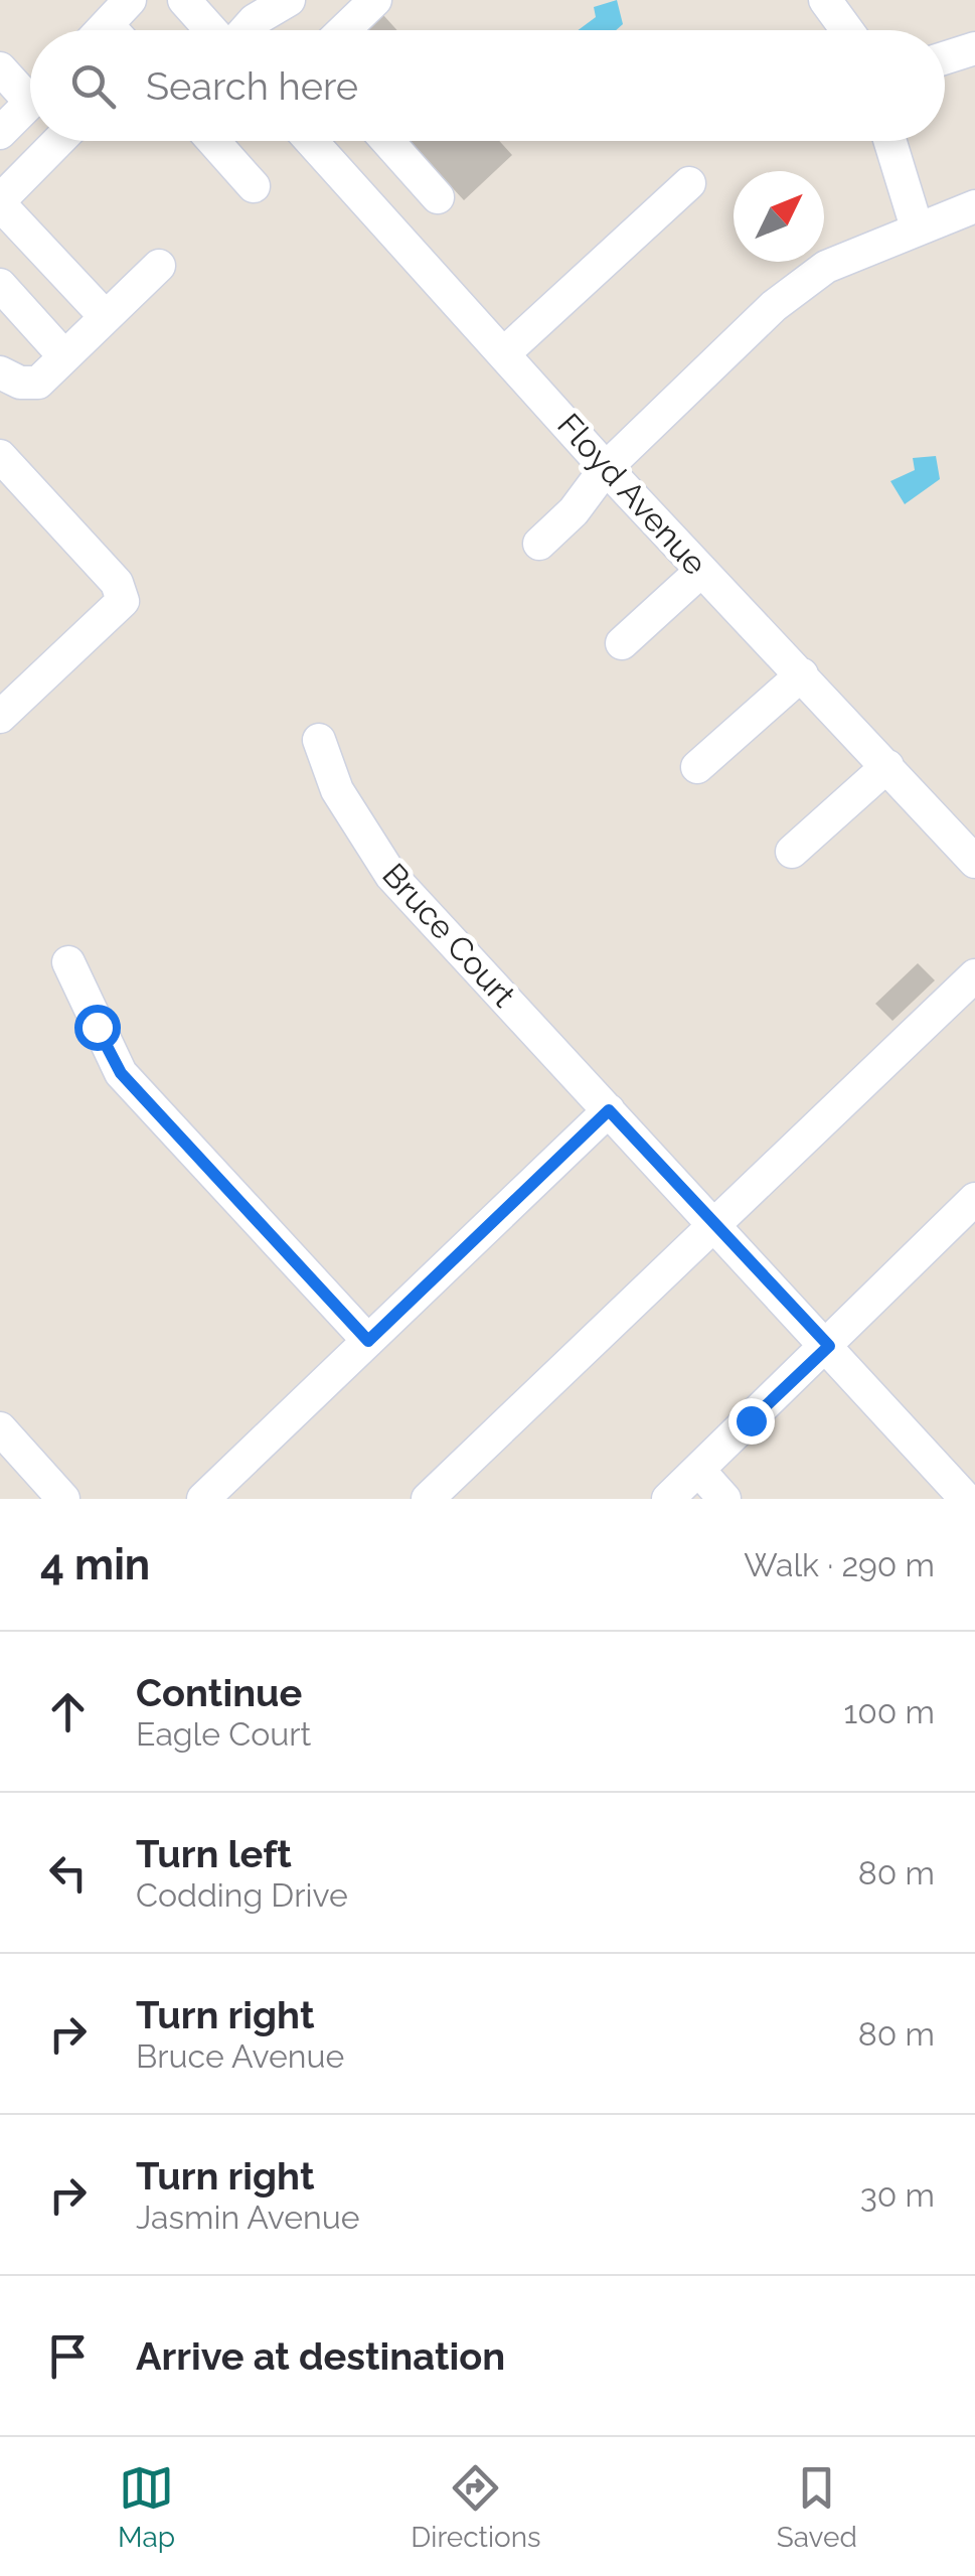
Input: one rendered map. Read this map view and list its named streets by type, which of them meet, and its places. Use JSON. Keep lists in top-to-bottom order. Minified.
{"streets":{"street":["Floyd Avenue","Bruce Court"]},"north":"top right","page":{"search":"Search here","heading":["4 min","Walk · 290 m"],"list":[["Continue","Eagle Court","100 m"],["Turn left","Codding Drive","80 m"],["Turn right","Bruce Avenue","80 m"],["Turn right","Jasmin Avenue","30 m"],"Arrive at destination"],"nav":["Map","Directions","Saved"]}}
